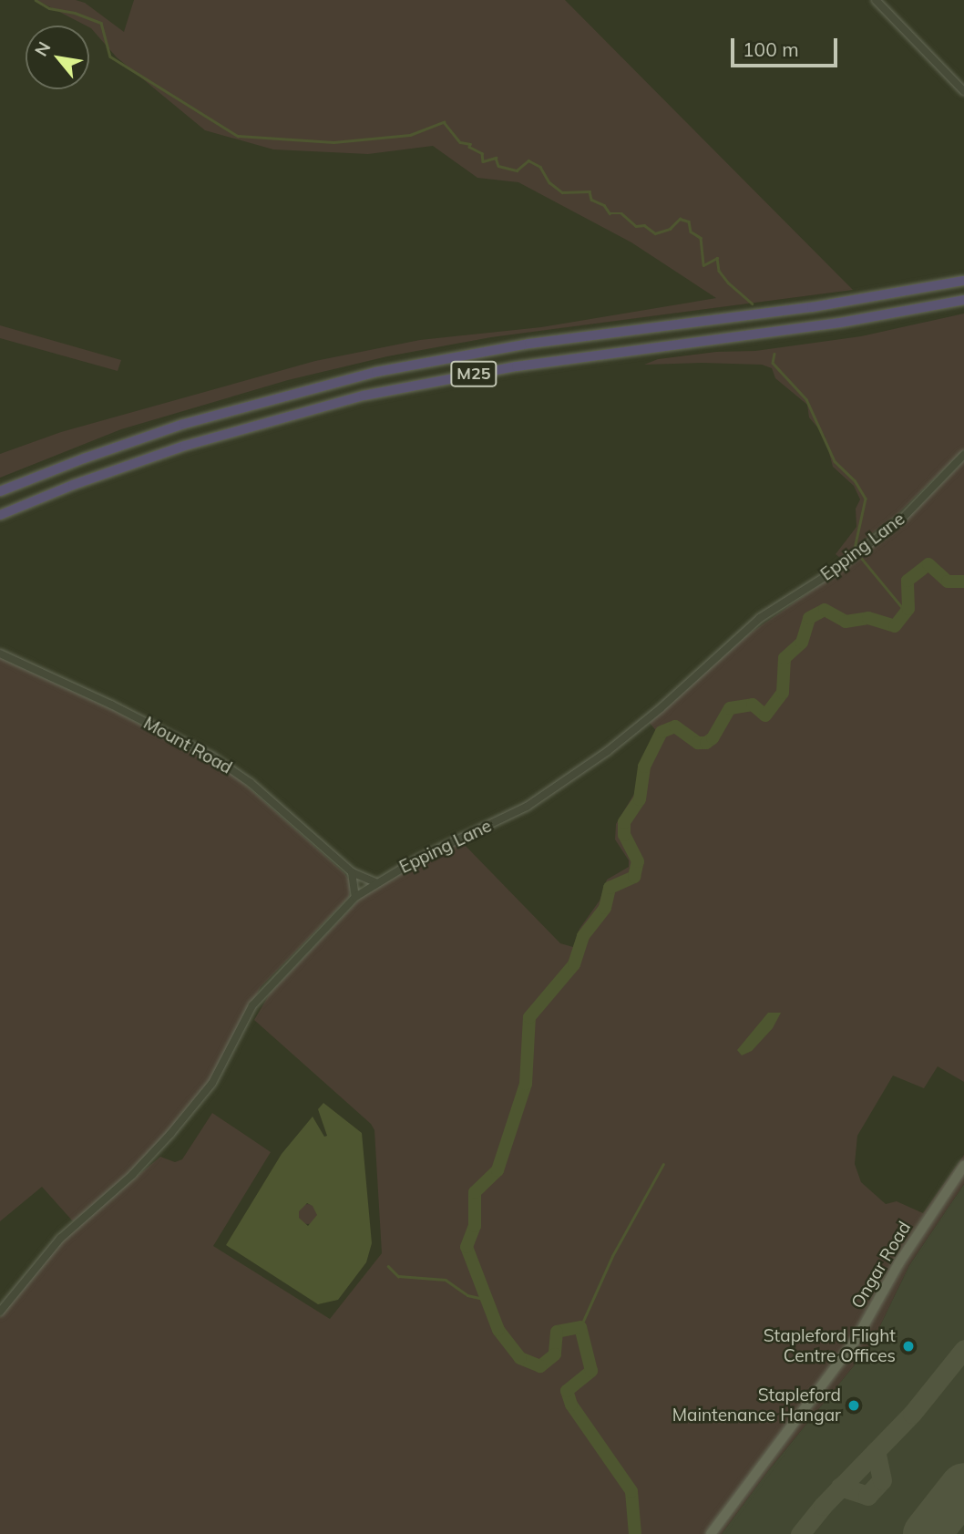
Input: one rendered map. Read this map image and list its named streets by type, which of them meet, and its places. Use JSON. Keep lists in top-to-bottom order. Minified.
{"streets":{"highway":["M25"],"main road":["Ongar Road"],"street":["Epping Lane","Mount Road"]},"crossings":[["Epping Lane","Mount Road"]],"places":["Stapleford Flight Centre Offices","Stapleford Maintenance Hangar"],"scale_bar":"100 m","north":"top left"}
